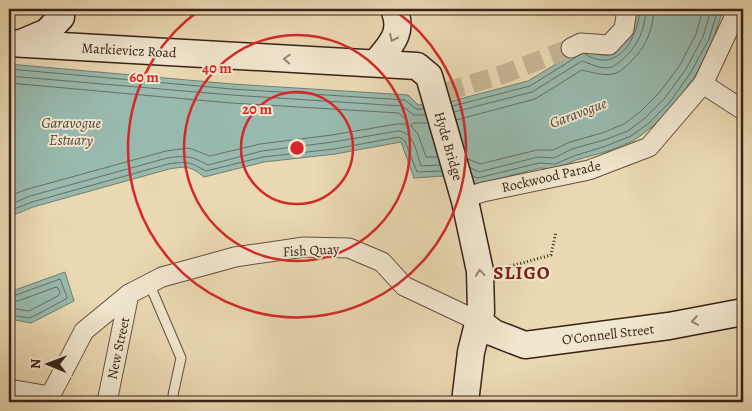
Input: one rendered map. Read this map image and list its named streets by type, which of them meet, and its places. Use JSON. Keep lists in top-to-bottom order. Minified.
{"streets":{"main road":["Markievicz Road","Hyde Bridge","O'Connell Street"],"street":["Rockwood Parade","Fish Quay","New Street"]},"crossings":[["Markievicz Road","Hyde Bridge"],["Hyde Bridge","Rockwood Parade"],["Hyde Bridge","Fish Quay"],["Hyde Bridge","O'Connell Street"],["Fish Quay","O'Connell Street"],["Fish Quay","New Street"]],"one_way":["Markievicz Road","O'Connell Street"],"districts":["SLIGO"],"water":["Garavogue","Garavogue Estuary"],"north":"left","rings":["40 m","60 m","20 m"]}
